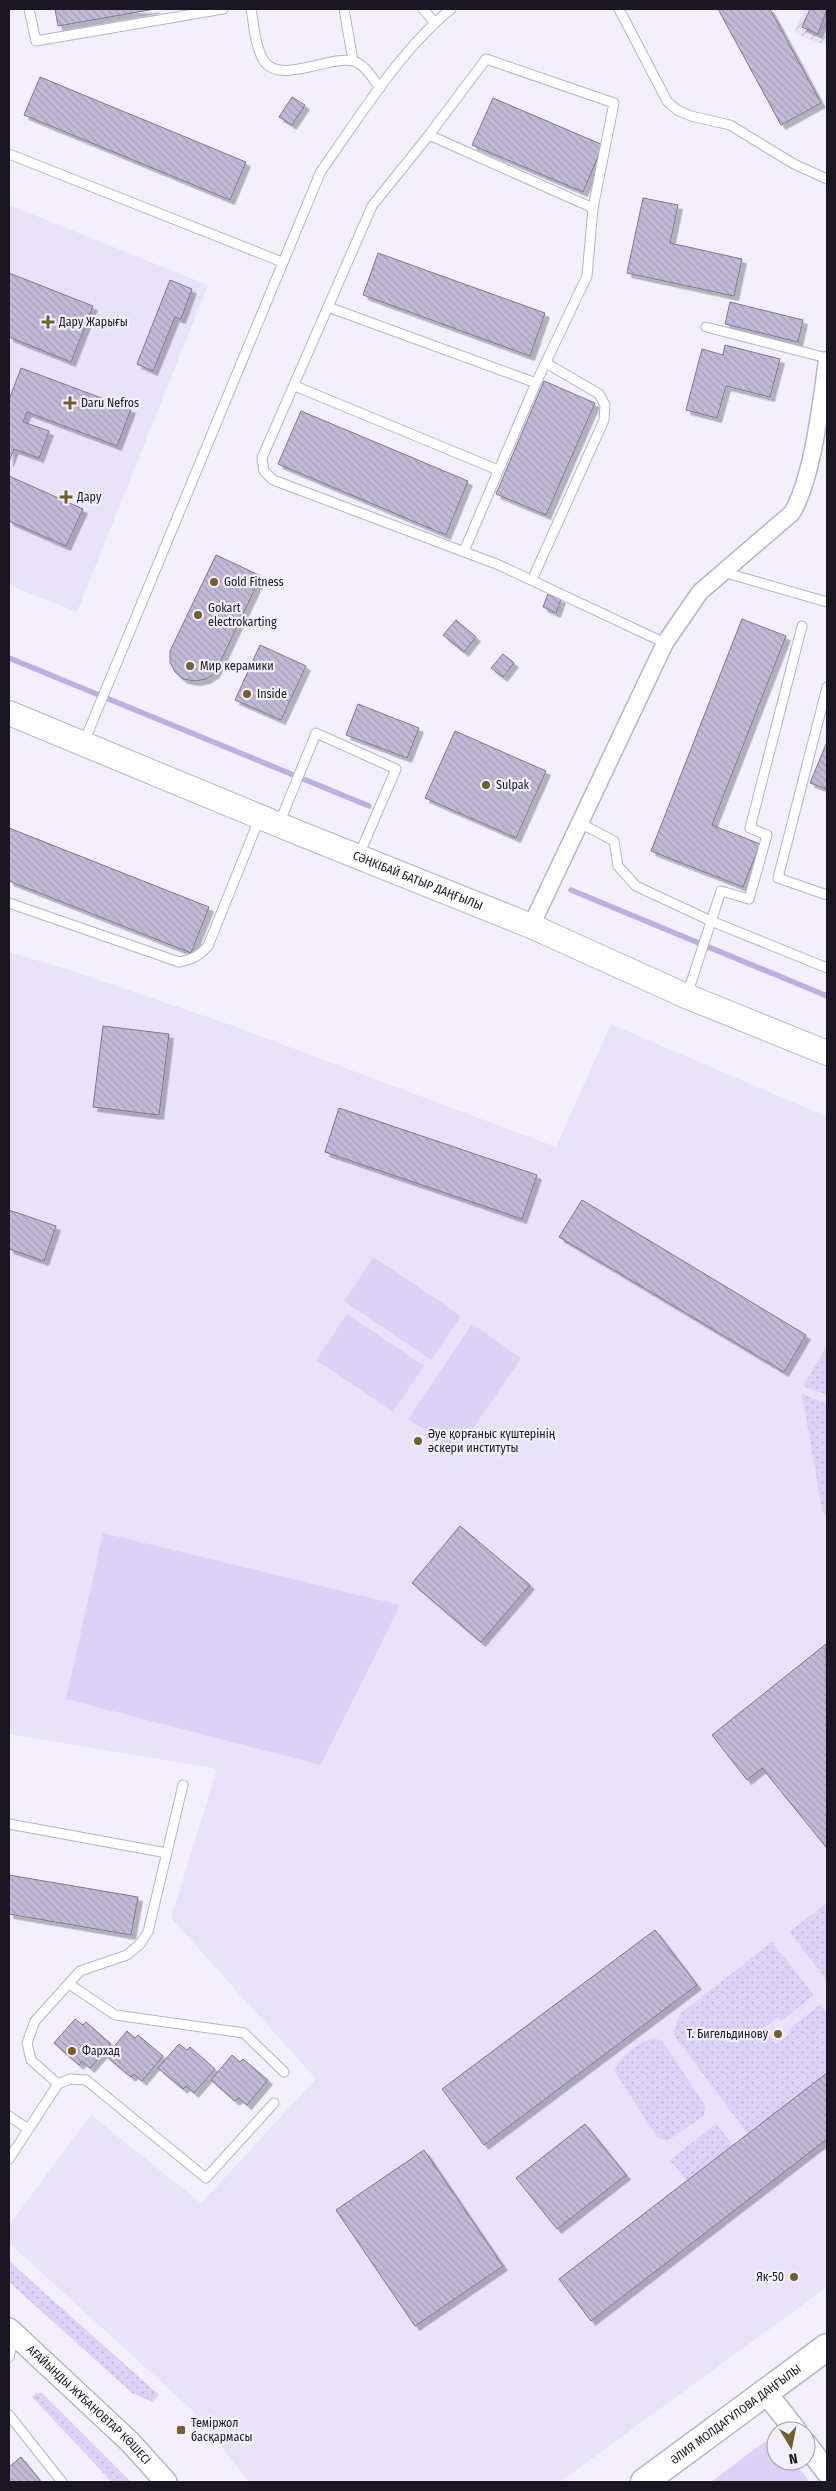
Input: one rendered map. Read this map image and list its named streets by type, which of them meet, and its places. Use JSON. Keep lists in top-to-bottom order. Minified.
{"streets":{"main road":["СӘҢКІБАЙ БАТЫР ДАҢҒЫЛЫ","ӘЛИЯ МОЛДАҒҰЛОВА ДАҢҒЫЛЫ"],"street":["АҒАЙЫНДЫ ЖҰБАНОВТАР КӨШЕСІ"]},"places":{"health":["Дару Жарығы","Daru Nefros","Дару"],"other":["Gold Fitness","Gokart electrokarting","Мир керамики","Inside","Sulpak","Әуе қорғаныс күштерінің әскери институты","Т. Бигельдинову","Фархад","Як-50"],"transit":["Теміржол басқармасы"]},"north":"bottom"}
